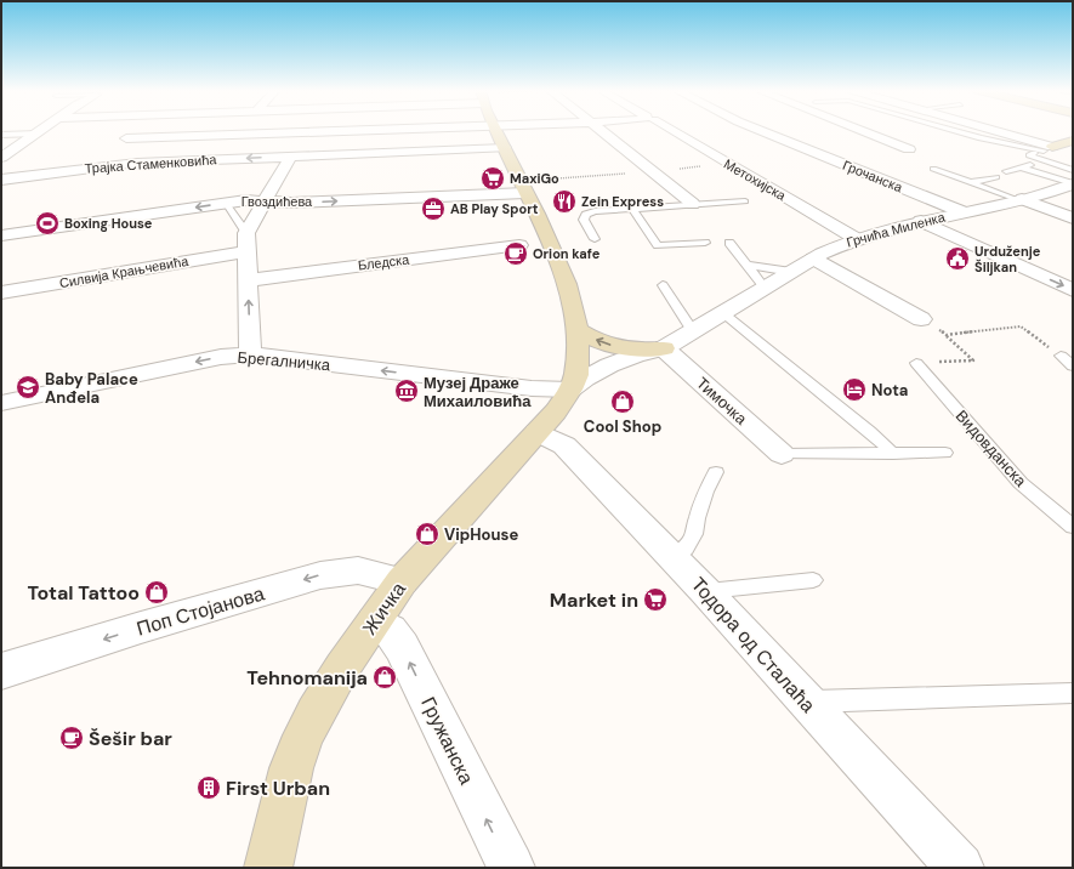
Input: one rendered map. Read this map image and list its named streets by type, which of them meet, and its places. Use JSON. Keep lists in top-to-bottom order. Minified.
{"streets":{"main road":["Жичка"],"street":["Трајка Стаменковића","Грочанска","Метохијска","Гвоздићева","Грчића Миленка","Бледска","Силвија Крањчевића","Брегалничка","Тимочка","Поп Стојанова","Тодора од Сталаћа","Гружанска"],"lane":["Видовданска"]},"crossings":[["Трајка Стаменковића","Жичка"],["Грочанска","Грчића Миленка"],["Метохијска","Грчића Миленка"],["Гвоздићева","Жичка"],["Грчића Миленка","Брегалничка"],["Грчића Миленка","Тимочка"],["Грчића Миленка","Жичка"],["Брегалничка","Жичка"],["Жичка","Поп Стојанова"],["Жичка","Тодора од Сталаћа"],["Жичка","Гружанска"]],"one_way":["Поп Стојанова","Гружанска"],"places":{"supermarket":["MaxiGo","Market in"],"restaurant":["Zein Express"],"office":["AB Play Sport"],"sports":["Boxing House"],"cafe":["Orion kafe","Šešir bar"],"public building":["Urduženje Šiljkan"],"school or university":["Baby Palace Anđela"],"hotel":["Nota"],"museum":["Музеј Драже Михаиловића"],"shop":["Cool Shop","VipHouse","Total Tattoo","Tehnomanija"],"building":["First Urban"]}}
